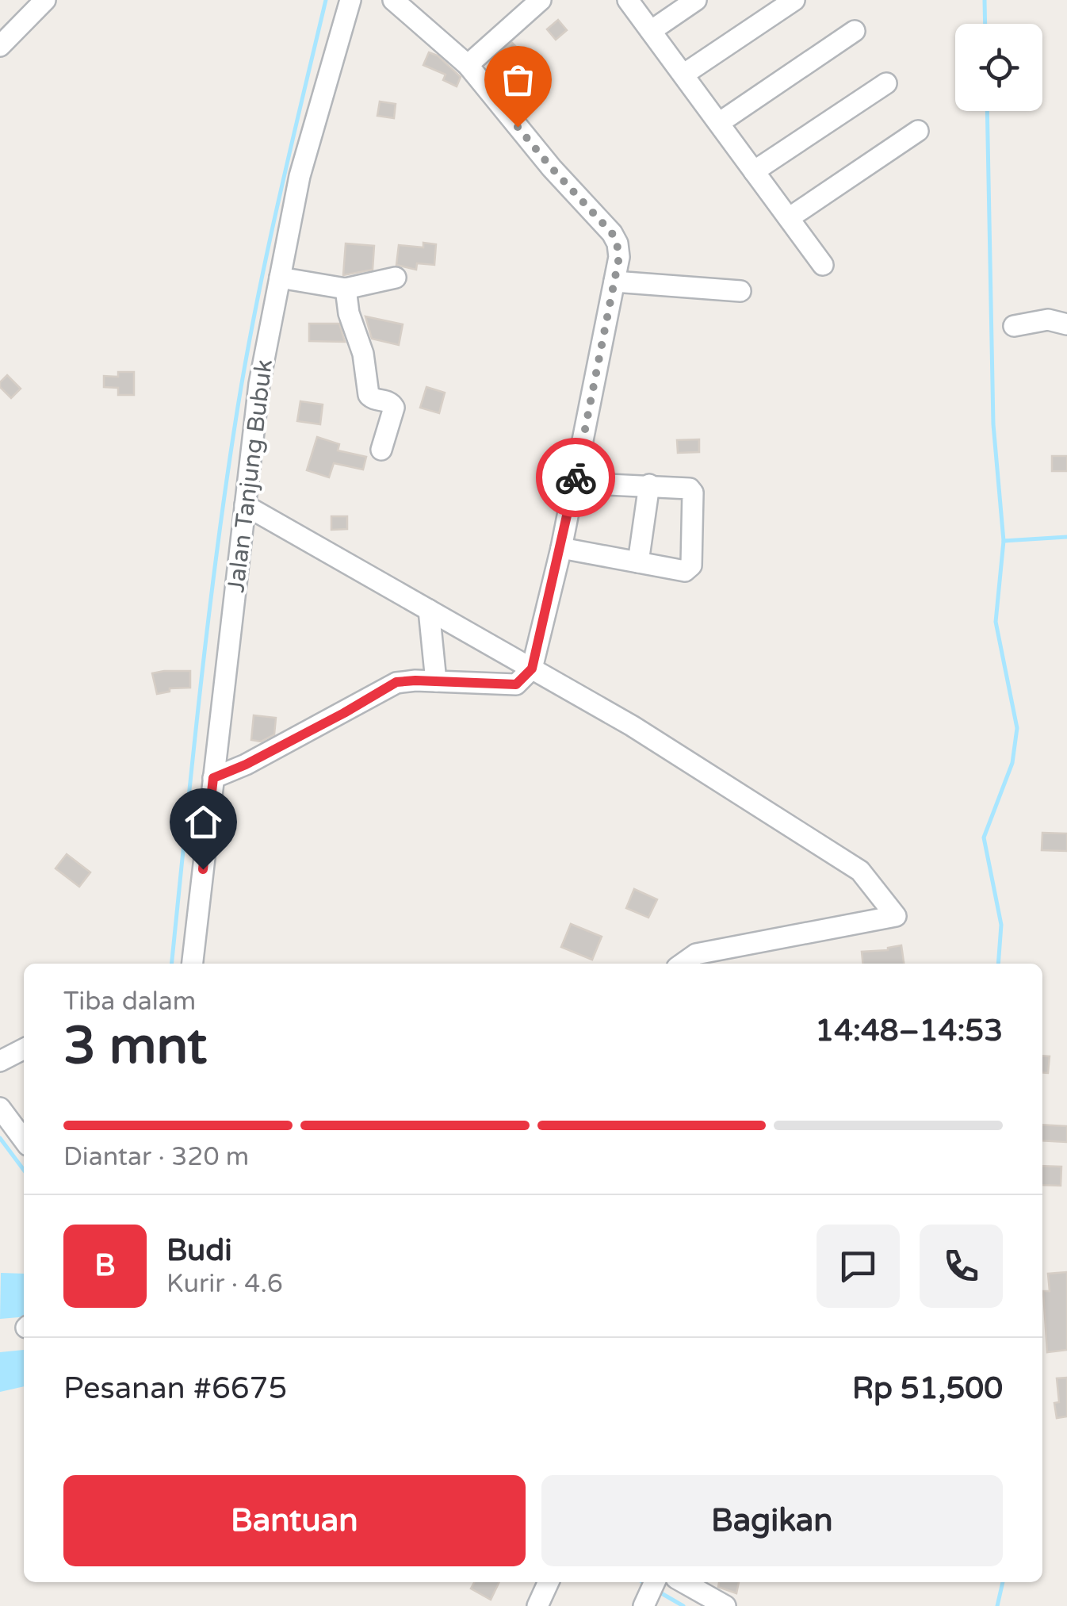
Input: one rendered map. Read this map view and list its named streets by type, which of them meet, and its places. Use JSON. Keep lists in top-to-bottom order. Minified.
{"streets":{"street":["Jalan Tanjung Bubuk"]},"page":{"heading":["3 mnt","Tiba dalam","14:48–14:53"],"panel":["Budi","Kurir · 4.6","Pesanan #6675","Rp 51,500"],"bar":"Diantar · 320 m","round":"B","buttons":["Bantuan","Bagikan"]}}
